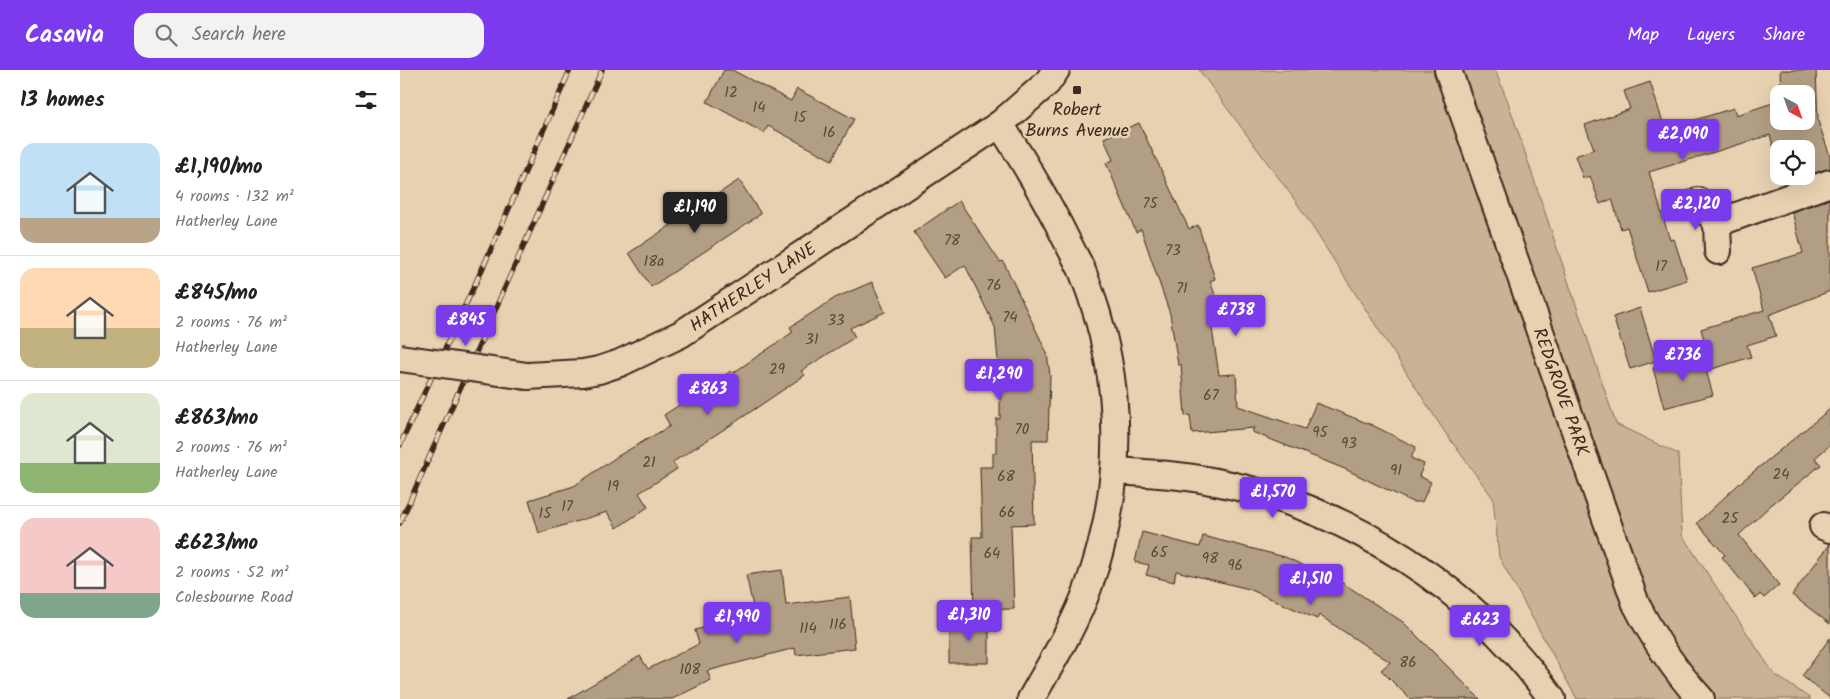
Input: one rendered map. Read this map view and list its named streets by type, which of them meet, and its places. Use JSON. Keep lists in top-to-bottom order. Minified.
{"streets":{"street":["HATHERLEY LANE","REDGROVE PARK"]},"places":{"transit":["Robert Burns Avenue"]},"house_numbers":["12","14","15","16","75","78","73","18a","17","76","71","74","33","31","29","67","70","95","93","21","91","24","68","19","17","66","15","25","65","64","98","96","116","114","86","108"],"north":"bottom right","page":{"header":"Casavia","search":"Search here","nav":["Map","Layers","Share"],"heading":"13 homes","price":["£2,090","£2,120","£1,190","£738","£845","£736","£1,290","£863","£1,570","£1,510","£1,310","£1,990","£623"],"list":[{"name":"£1,190/mo","note":"4 rooms · 132 m² · Hatherley Lane"},{"name":"£845/mo","note":"2 rooms · 76 m² · Hatherley Lane"},{"name":"£863/mo","note":"2 rooms · 76 m² · Hatherley Lane"},{"name":"£623/mo","note":"2 rooms · 52 m² · Colesbourne Road"}]}}
